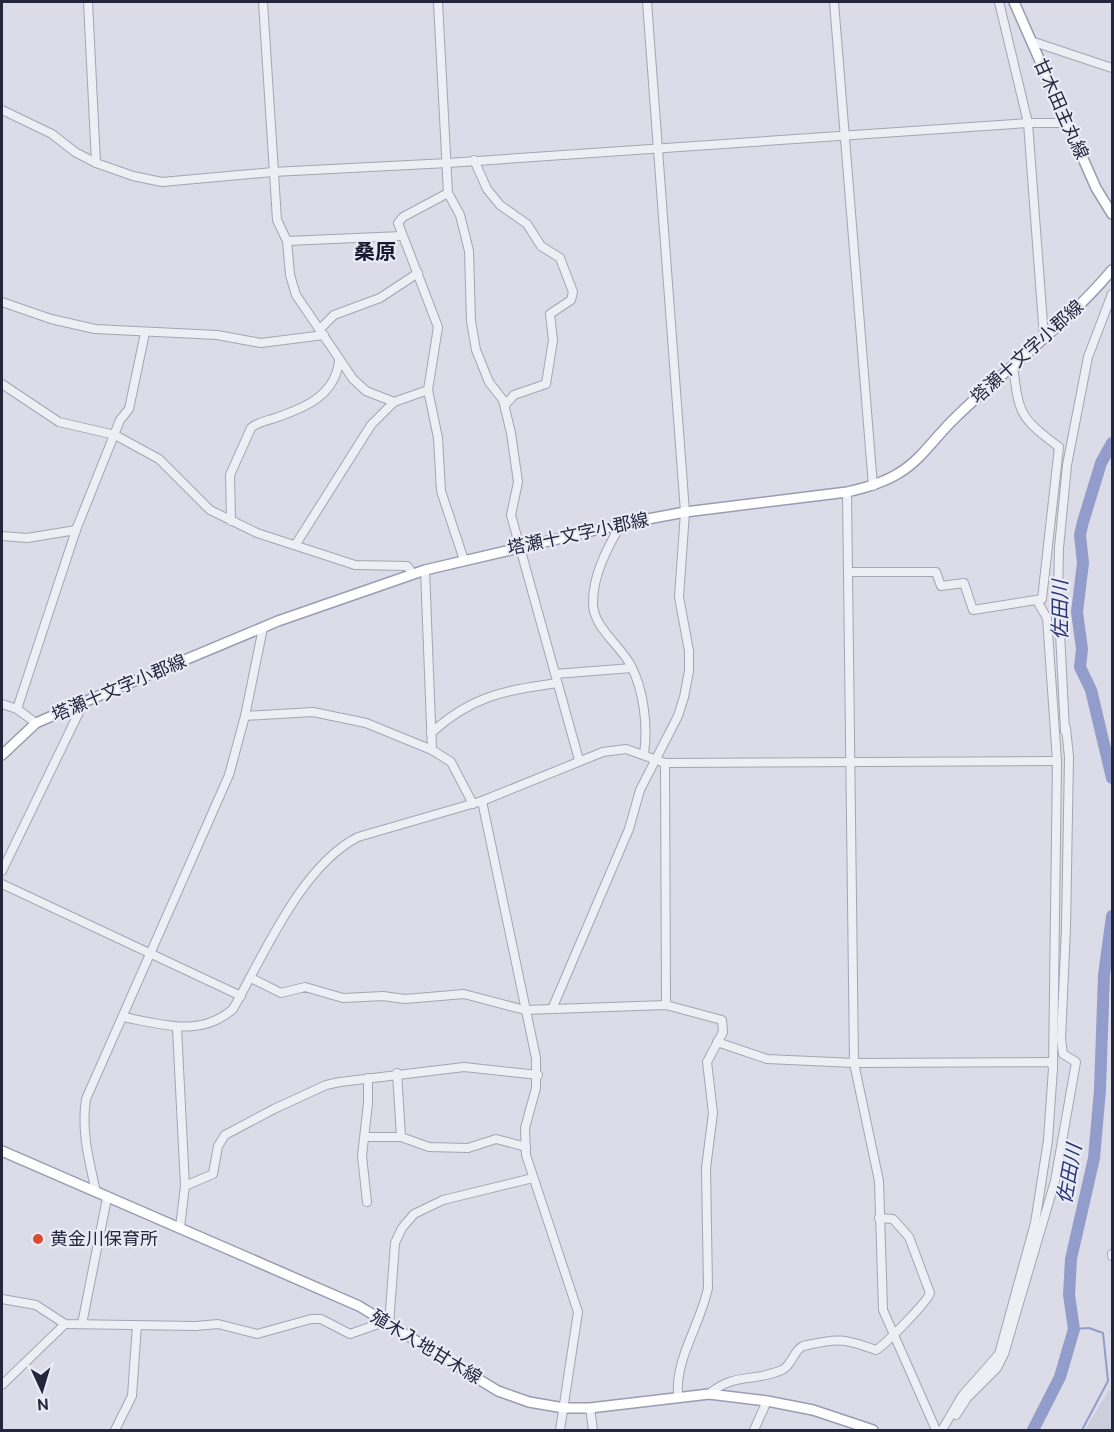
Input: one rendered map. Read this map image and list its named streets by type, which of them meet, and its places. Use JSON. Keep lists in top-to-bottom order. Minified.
{"streets":{"main road":["甘木田主丸線","塔瀬十文字小郡線","殖木入地甘木線"]},"districts":["桑原"],"water":["佐田川"],"places":["黄金川保育所"],"north":"bottom"}
